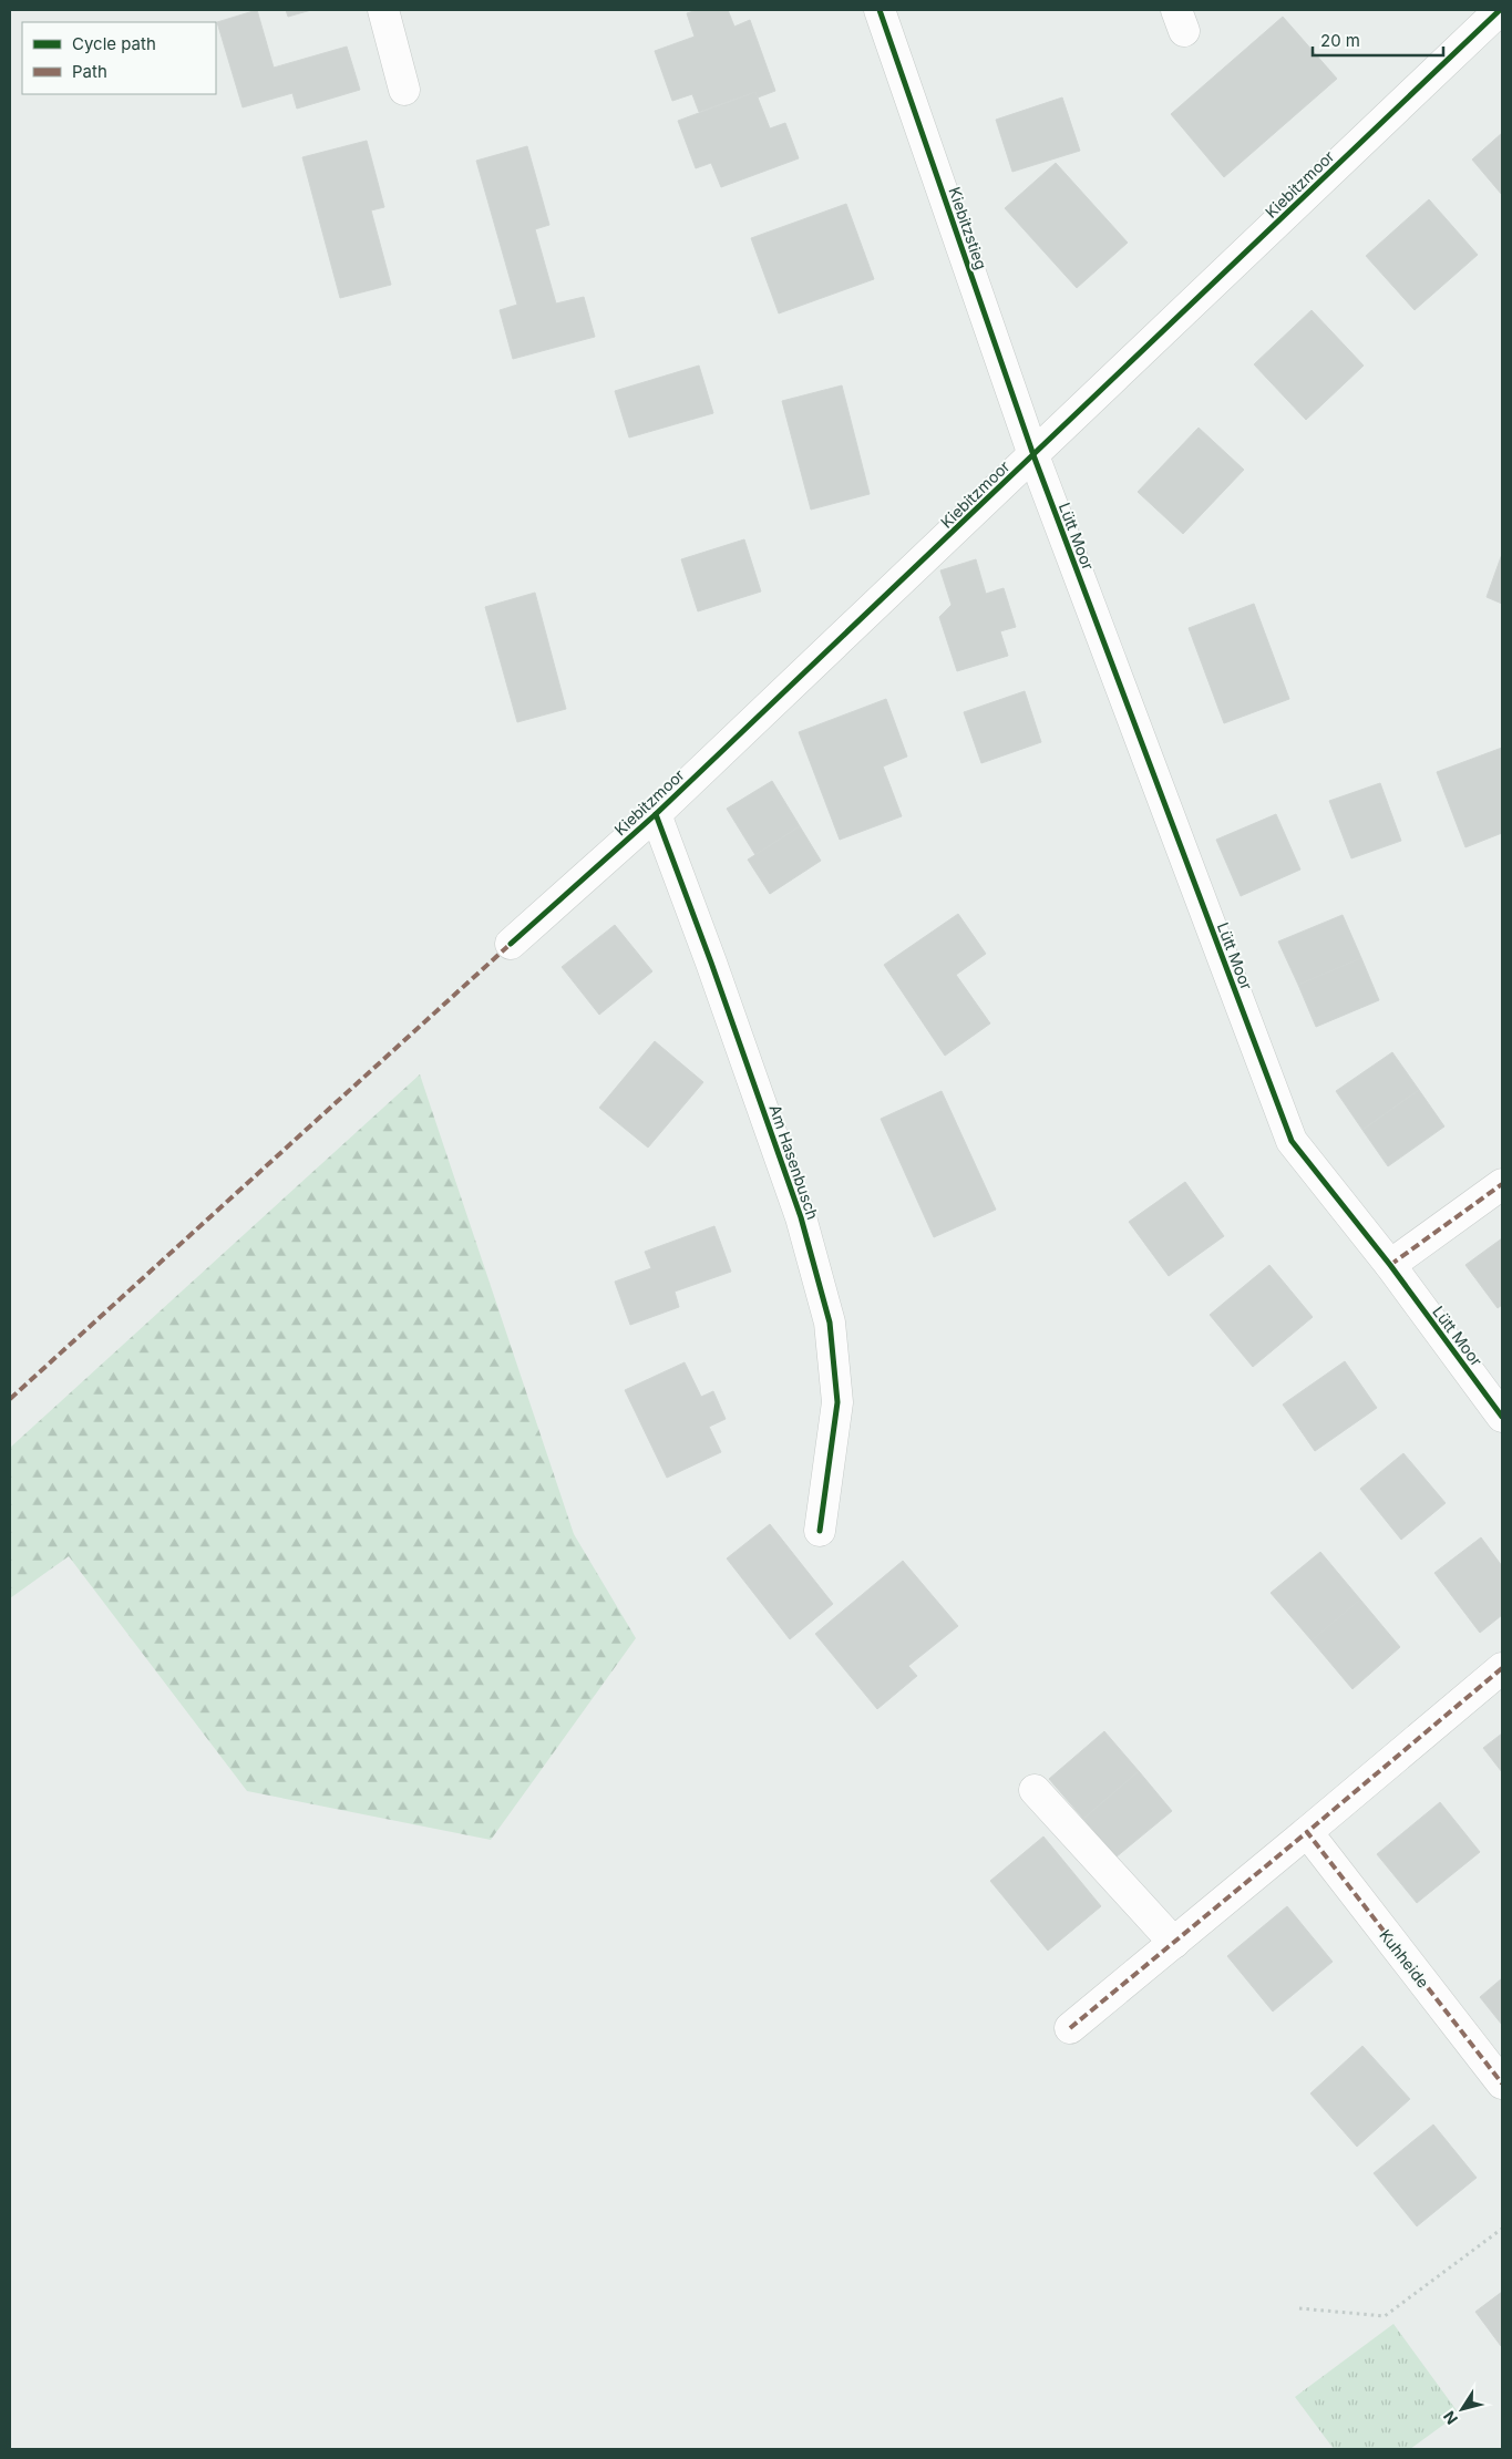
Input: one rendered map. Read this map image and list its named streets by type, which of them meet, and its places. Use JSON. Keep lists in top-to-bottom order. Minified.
{"streets":{"street":["Kiebitzmoor","Kiebitzstieg","Lütt Moor","Am Hasenbusch","Kuhheide"]},"crossings":[["Kiebitzmoor","Kiebitzstieg"],["Kiebitzmoor","Lütt Moor"],["Kiebitzmoor","Am Hasenbusch"],["Kiebitzstieg","Lütt Moor"]],"legend":["Cycle path","Path"],"scale_bar":"20 m","north":"bottom left"}
